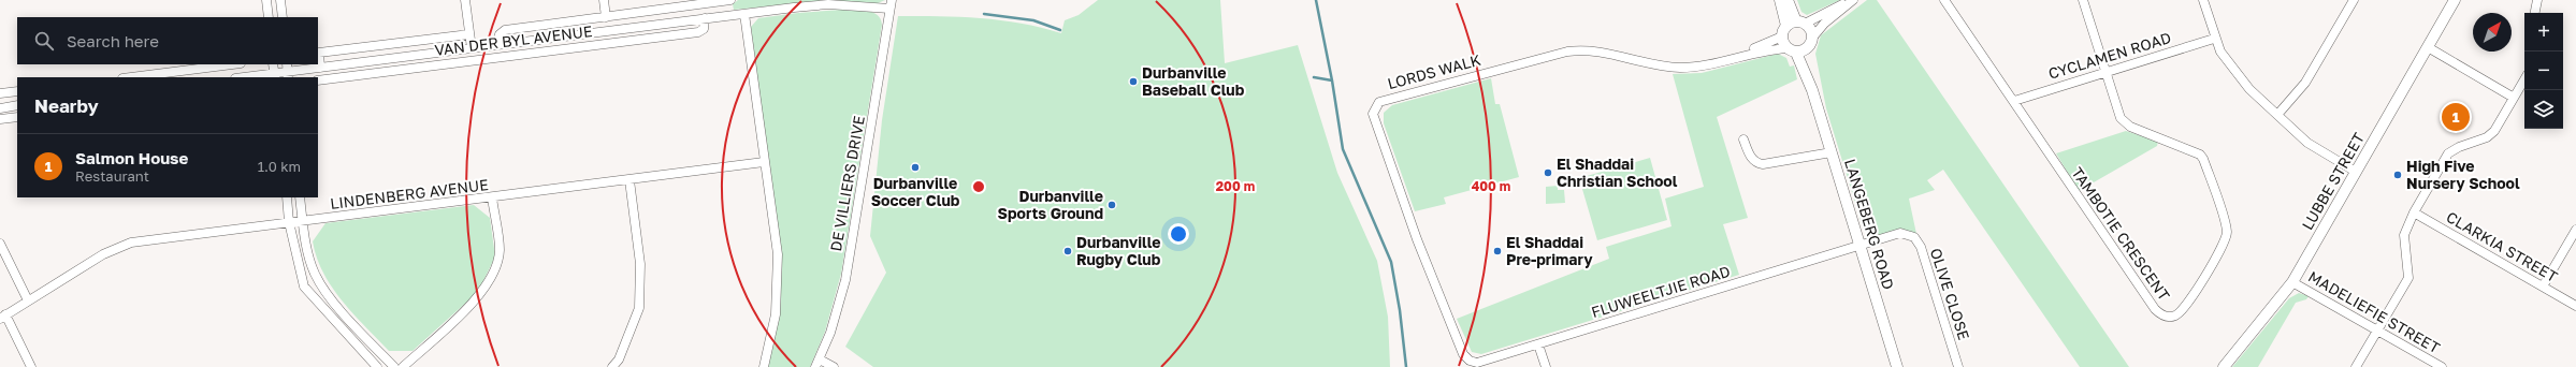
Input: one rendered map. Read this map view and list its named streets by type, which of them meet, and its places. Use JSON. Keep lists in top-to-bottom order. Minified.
{"streets":{"main road":["LUBBE STREET","LANGEBERG ROAD"],"street":["VAN DER BYL AVENUE","CYCLAMEN ROAD","LORDS WALK","DE VILLIERS DRIVE","LINDENBERG AVENUE","TAMBOTIE CRESCENT","CLARKIA STREET","FLUWEELTJIE ROAD","OLIVE CLOSE","MADELIEFIE STREET"]},"crossings":[["VAN DER BYL AVENUE","DE VILLIERS DRIVE"],["CYCLAMEN ROAD","TAMBOTIE CRESCENT"],["LORDS WALK","LANGEBERG ROAD"],["LORDS WALK","FLUWEELTJIE ROAD"],["LUBBE STREET","MADELIEFIE STREET"],["LANGEBERG ROAD","FLUWEELTJIE ROAD"],["LANGEBERG ROAD","OLIVE CLOSE"],["FLUWEELTJIE ROAD","OLIVE CLOSE"]],"places":["Durbanville Baseball Club","Durbanville Soccer Club","El Shaddai Christian School","High Five Nursery School","Durbanville Sports Ground","Durbanville Rugby Club","El Shaddai Pre-primary"],"north":"top right","page":{"map_buttons":["+","−"],"search":"Search here","heading":"Nearby","pins":"1","list":[{"mark":"1","name":"Salmon House","note":"Restaurant","value":"1.0 km"}]},"rings":["200 m","400 m"]}
